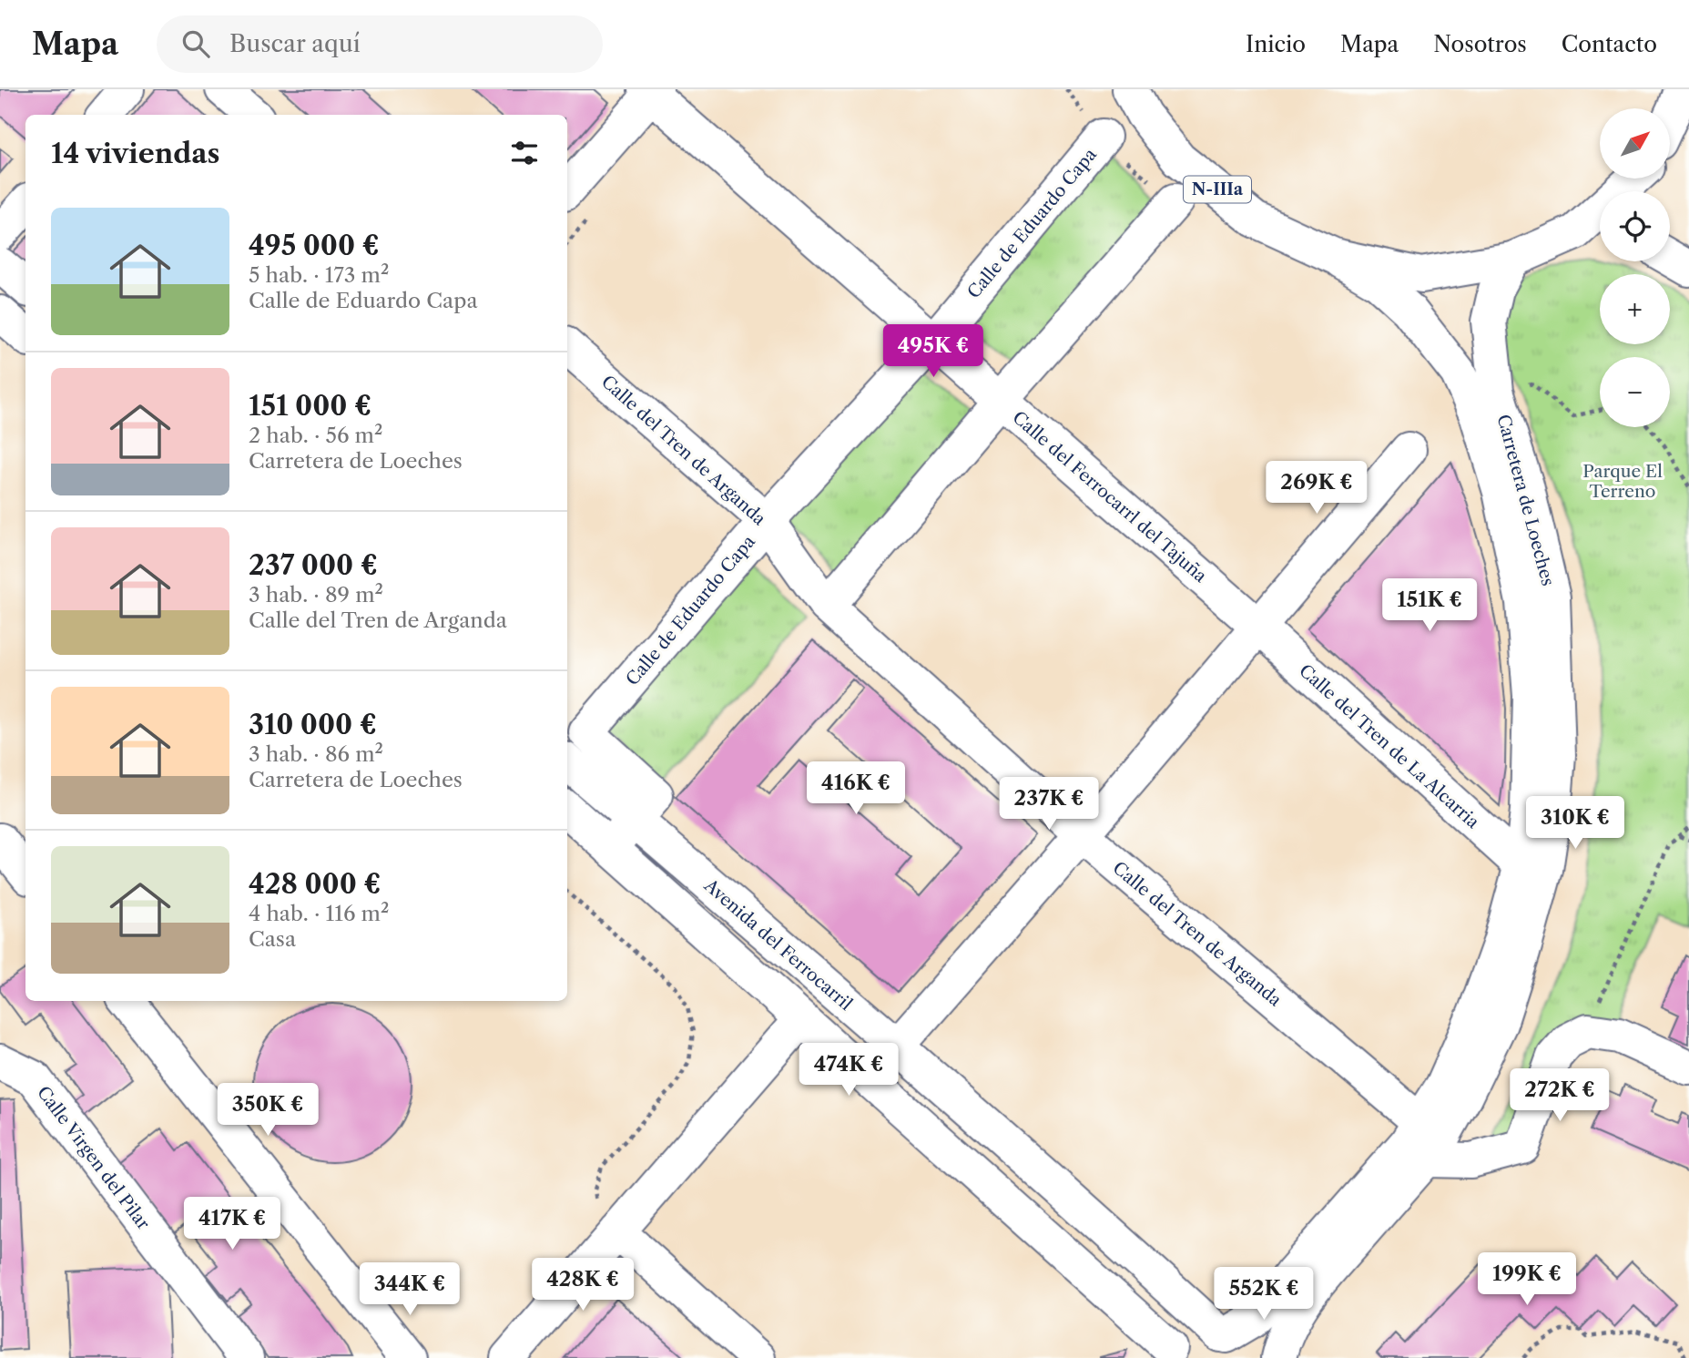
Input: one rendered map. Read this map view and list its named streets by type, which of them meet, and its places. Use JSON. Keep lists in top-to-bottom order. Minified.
{"streets":{"main road":["N-IIIa","Calle de Eduardo Capa","Calle del Tren de Arganda","Calle del Ferrocarrl del Tajuña","Carretera de Loeches","Calle del Tren de La Alcarria","Avenida del Ferrocarril","Calle Virgen del Pilar"]},"crossings":[["N-IIIa","Carretera de Loeches"],["Calle de Eduardo Capa","Calle del Tren de Arganda"],["Calle de Eduardo Capa","Calle del Ferrocarrl del Tajuña"],["Calle de Eduardo Capa","Avenida del Ferrocarril"],["Calle del Tren de Arganda","Carretera de Loeches"],["Calle del Ferrocarrl del Tajuña","Calle del Tren de La Alcarria"],["Carretera de Loeches","Calle del Tren de La Alcarria"],["Carretera de Loeches","Avenida del Ferrocarril"]],"parks":["Parque El Terreno"],"north":"top right","page":{"header":"Mapa","search":"Buscar aquí","nav":["Inicio","Mapa","Nosotros","Contacto"],"map_buttons":["+","−"],"heading":"14 viviendas","list":[{"name":"495 000 €","note":"5 hab. · 173 m² · Calle de Eduardo Capa"},{"name":"151 000 €","note":"2 hab. · 56 m² · Carretera de Loeches"},{"name":"237 000 €","note":"3 hab. · 89 m² · Calle del Tren de Arganda"},{"name":"310 000 €","note":"3 hab. · 86 m² · Carretera de Loeches"},{"name":"428 000 €","note":"4 hab. · 116 m² · Casa"}],"price":["495K €","269K €","151K €","416K €","237K €","310K €","474K €","272K €","350K €","417K €","199K €","428K €","344K €","552K €"]}}
